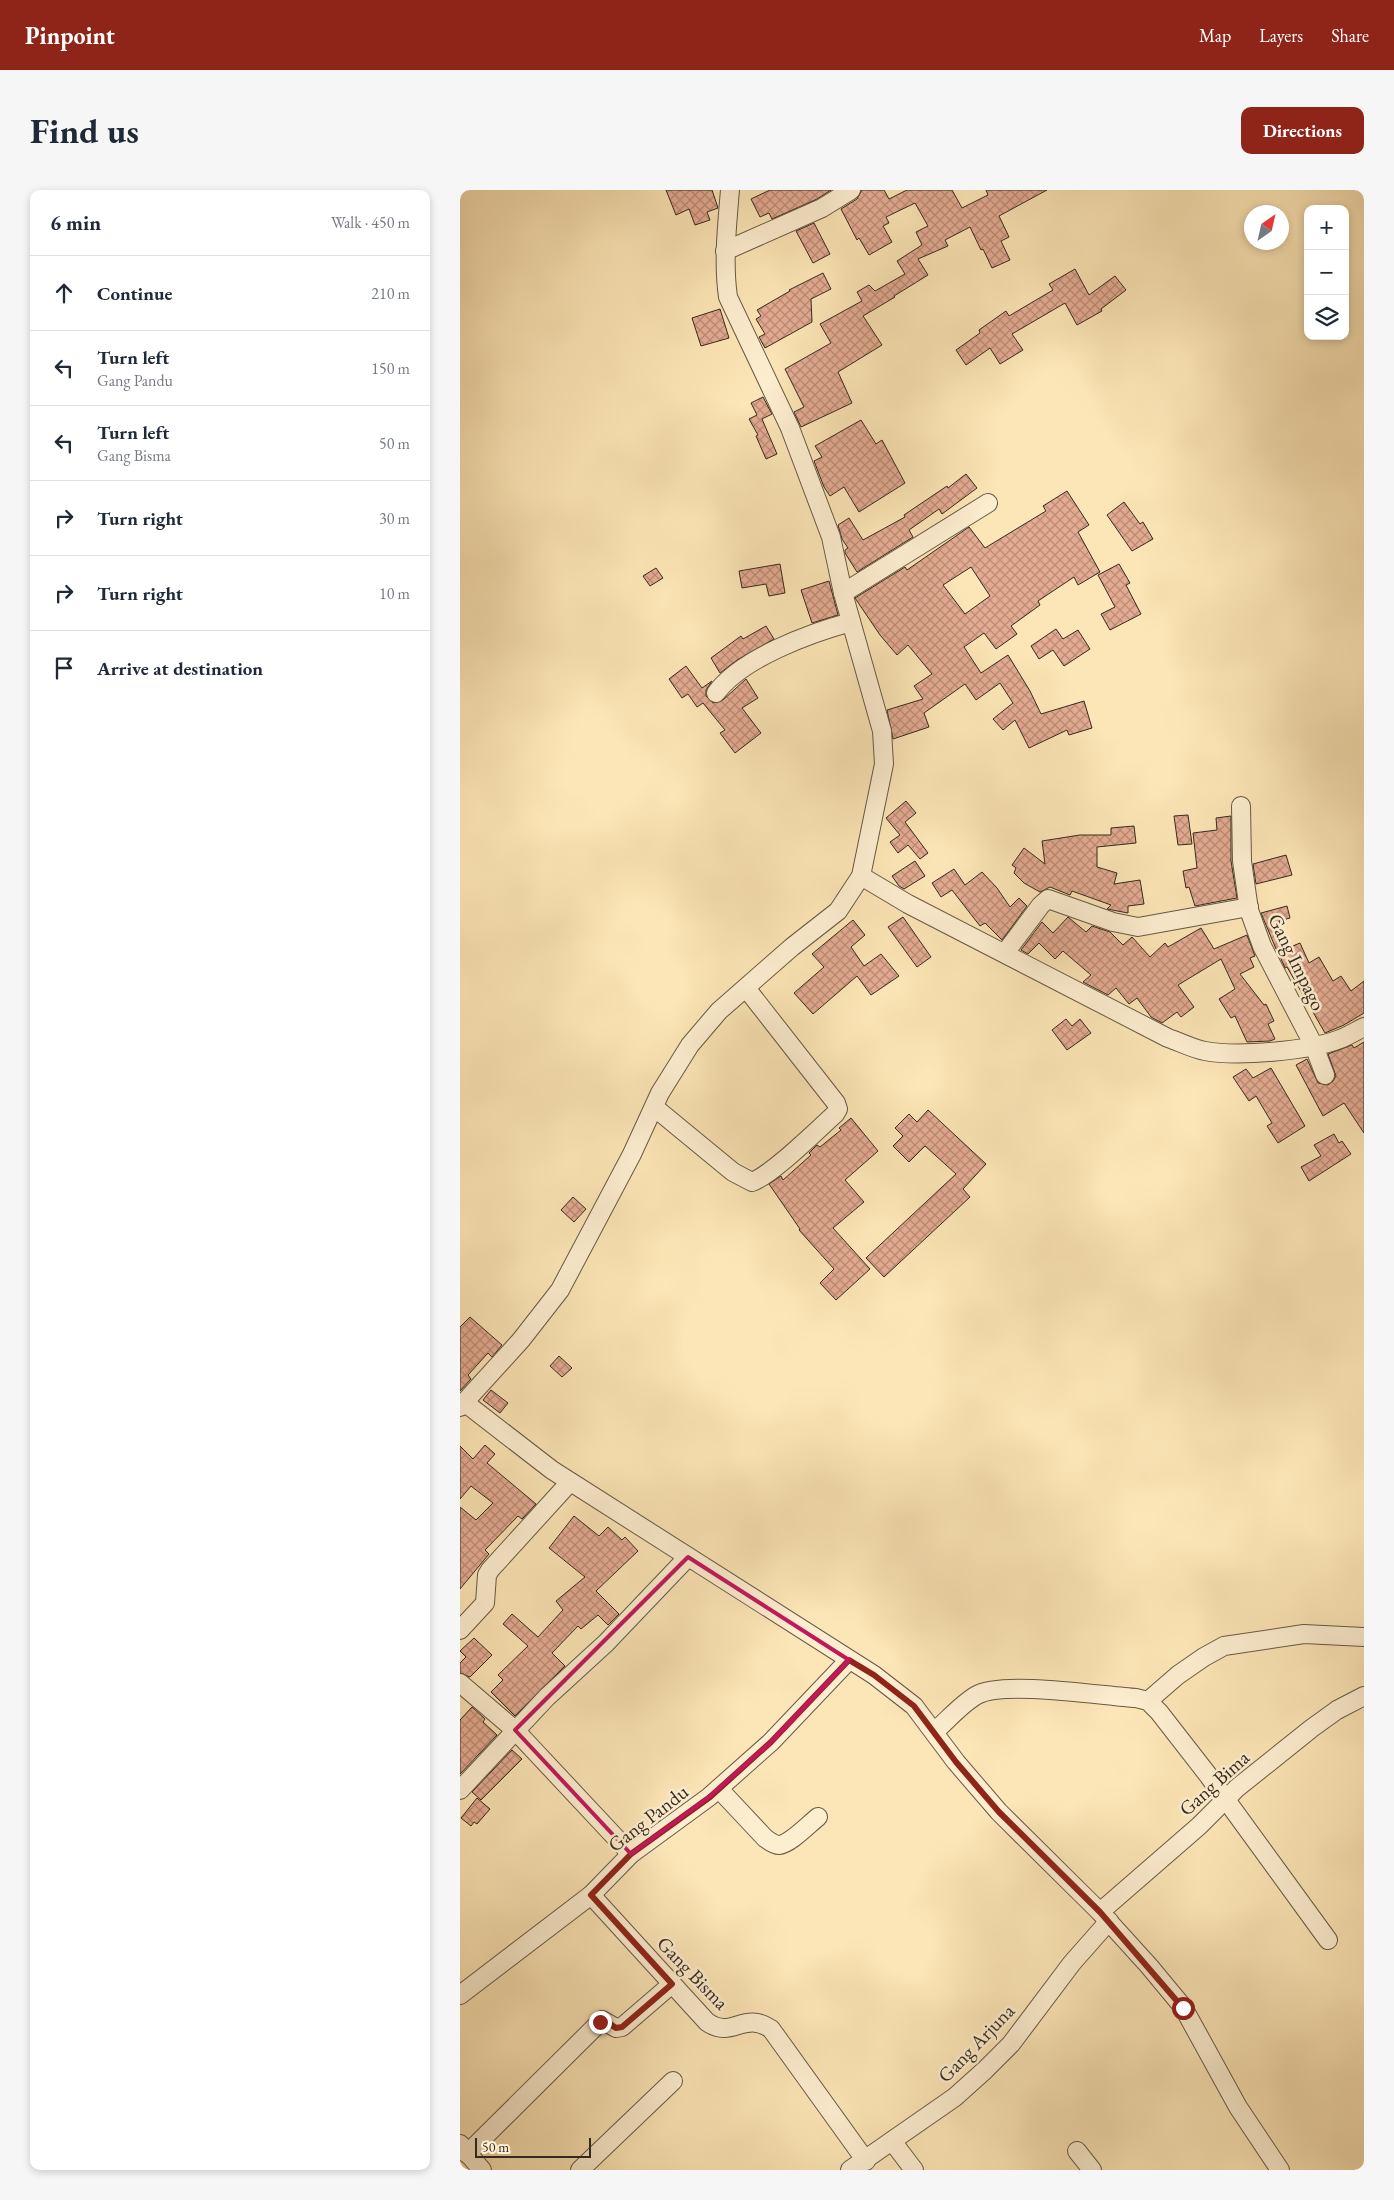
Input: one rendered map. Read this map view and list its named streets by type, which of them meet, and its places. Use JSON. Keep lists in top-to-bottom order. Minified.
{"streets":{"street":["Gang Impago","Gang Bima","Gang Pandu","Gang Bisma","Gang Arjuna"]},"crossings":[["Gang Bima","Gang Arjuna"],["Gang Pandu","Gang Bisma"],["Gang Bisma","Gang Arjuna"]],"scale_bar":"50 m","north":"top right","page":{"header":"Pinpoint","nav":["Map","Layers","Share"],"buttons":"Directions","title":"Find us","heading":["6 min","Walk · 450 m"],"map_buttons":["+","−"],"list":[["Continue","210 m"],["Turn left","Gang Pandu","150 m"],["Turn left","Gang Bisma","50 m"],["Turn right","30 m"],["Turn right","10 m"],"Arrive at destination"],"scale":"50 m"}}
